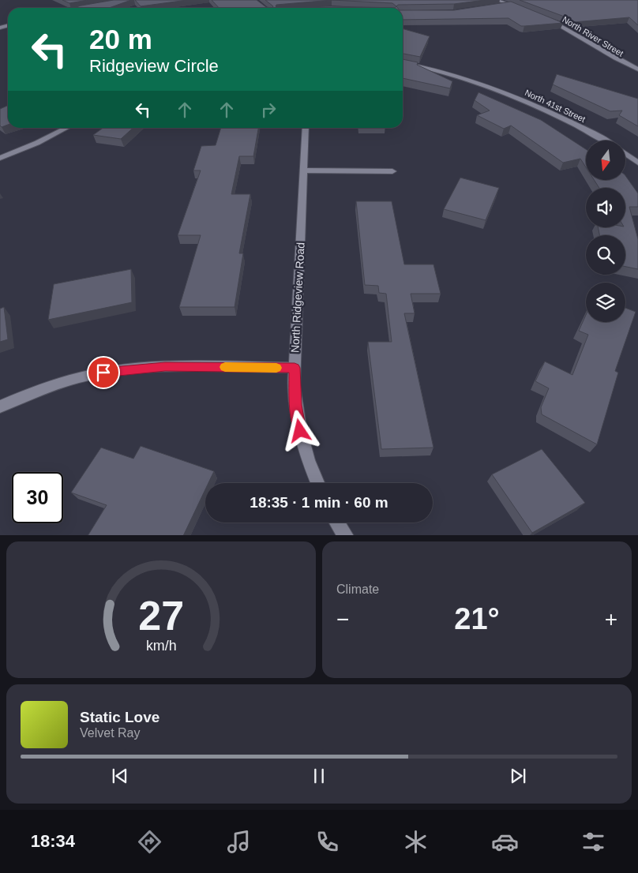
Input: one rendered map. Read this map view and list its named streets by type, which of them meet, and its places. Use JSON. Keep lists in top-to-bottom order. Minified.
{"streets":{"street":["North River Street","North 41st Street","North Ridgeview Road"]},"north":"bottom","page":{"turn":["20 m","Ridgeview Circle"],"limit":"30","trip":"18:35 · 1 min · 60 m","tile":"Climate","heat":["−","21°","+"],"song":["Static Love","Velvet Ray"],"tabs":"18:34","gauge":["27","km/h"]}}
